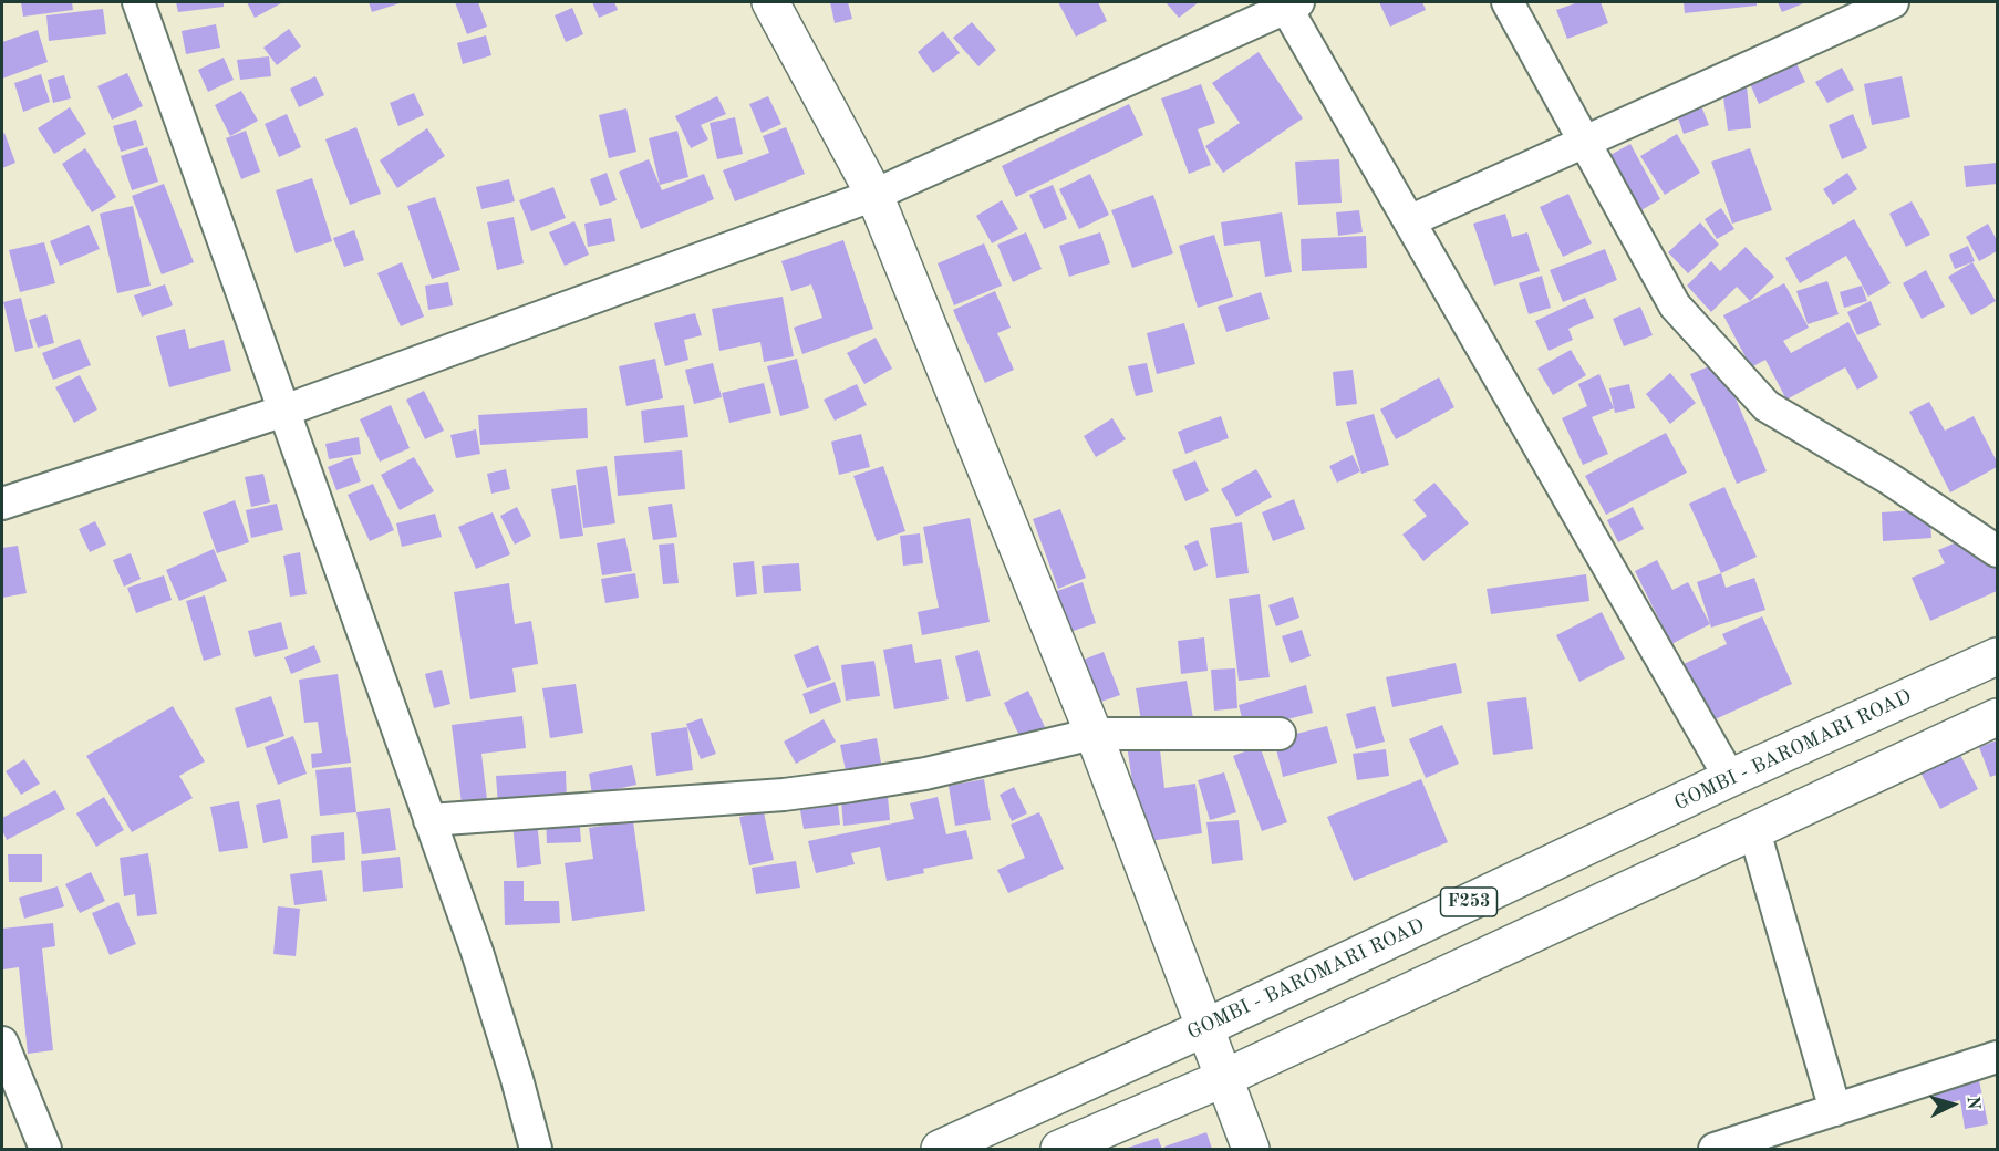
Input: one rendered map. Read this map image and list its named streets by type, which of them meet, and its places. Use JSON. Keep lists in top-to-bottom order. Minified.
{"streets":{"main road":["GOMBI - BAROMARI ROAD","F253"]},"north":"right"}
